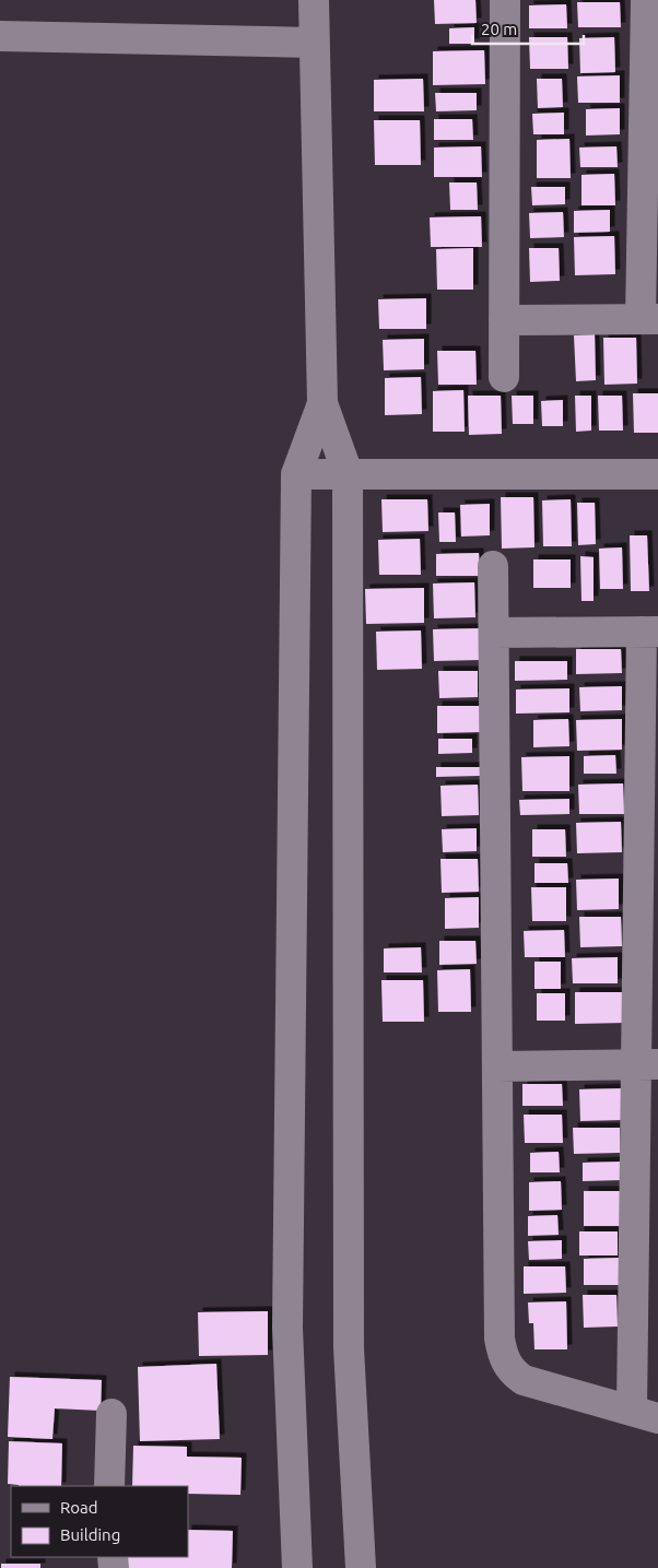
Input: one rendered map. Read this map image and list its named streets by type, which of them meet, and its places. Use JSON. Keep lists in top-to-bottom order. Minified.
{"legend":["Road","Building"],"scale_bar":"20 m"}
